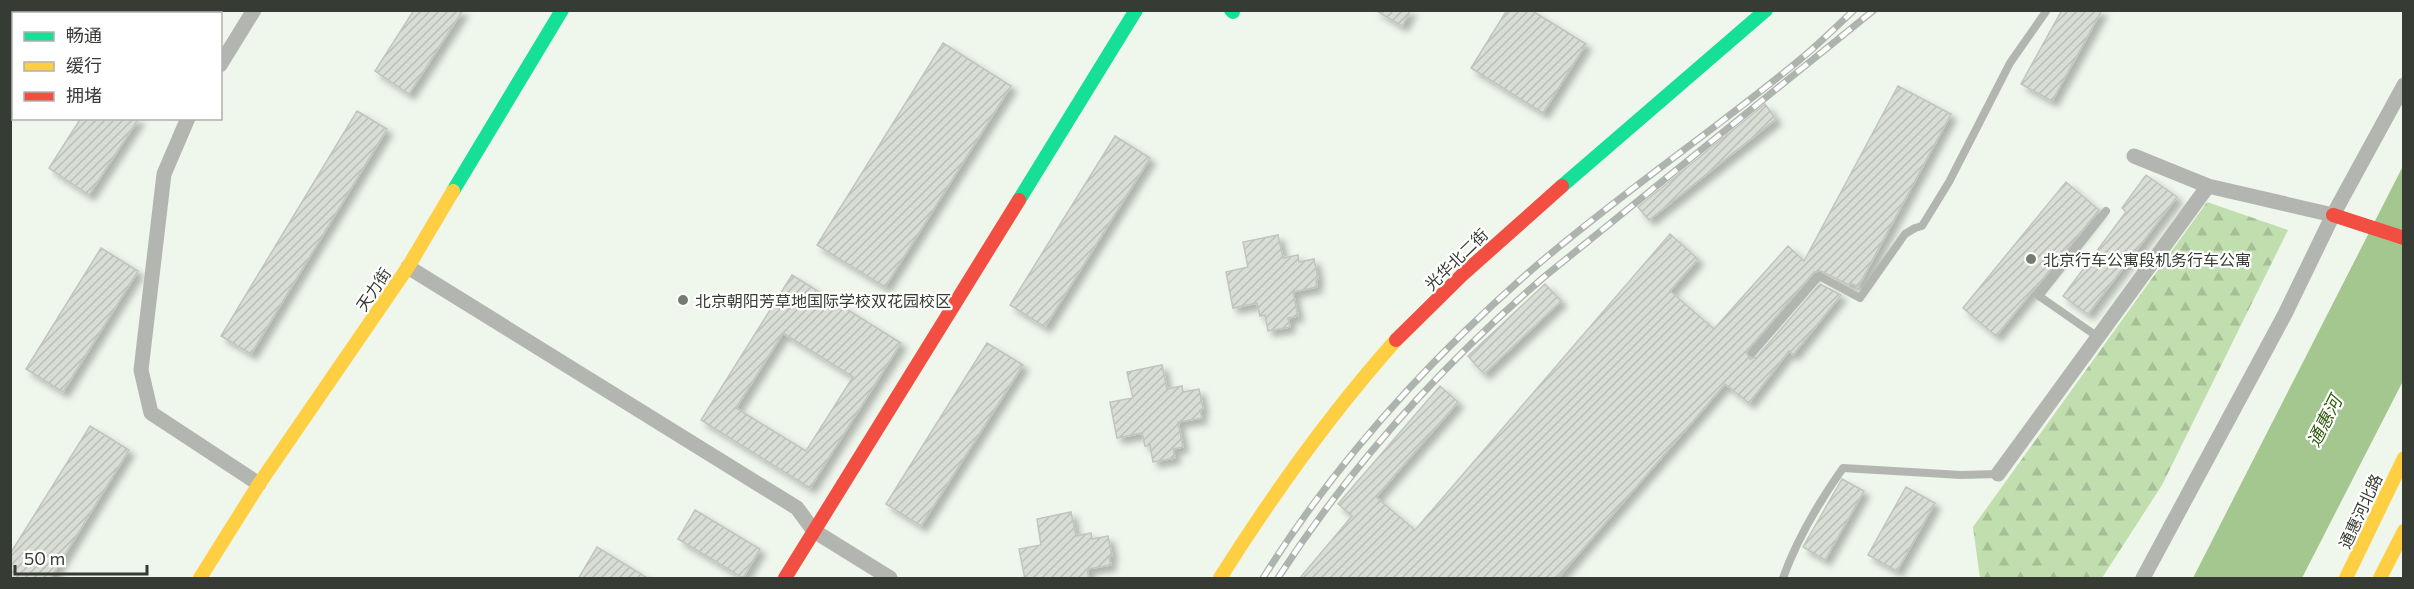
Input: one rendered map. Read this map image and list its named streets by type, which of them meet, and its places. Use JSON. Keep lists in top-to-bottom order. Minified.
{"streets":{"main road":["光华北二街","天力街","通惠河北路"]},"water":["通惠河"],"places":["北京行车公寓段机务行车公寓","北京朝阳芳草地国际学校双花园校区"],"legend":["畅通","缓行","拥堵"],"scale_bar":"50 m"}
